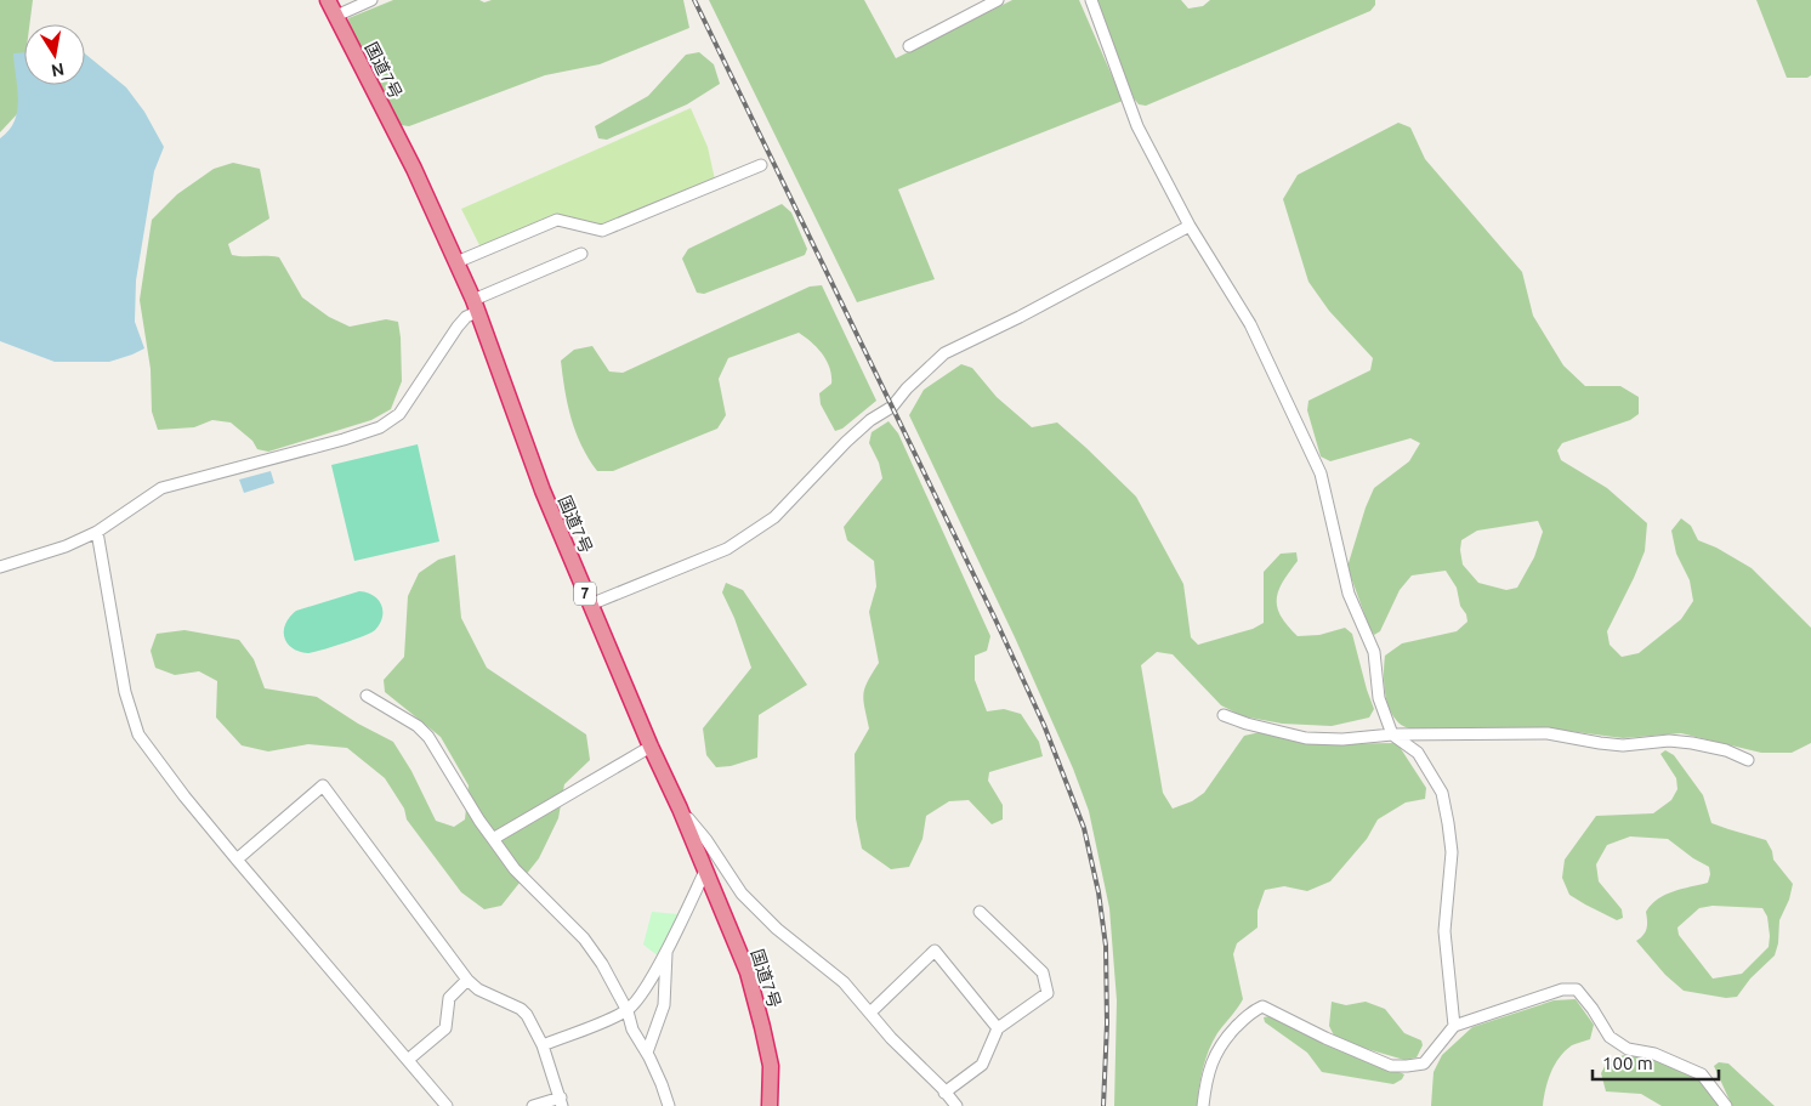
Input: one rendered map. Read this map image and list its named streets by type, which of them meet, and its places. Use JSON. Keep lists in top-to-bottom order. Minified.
{"streets":{"highway":["国道7号","7"]},"scale_bar":"100 m","north":"bottom"}
